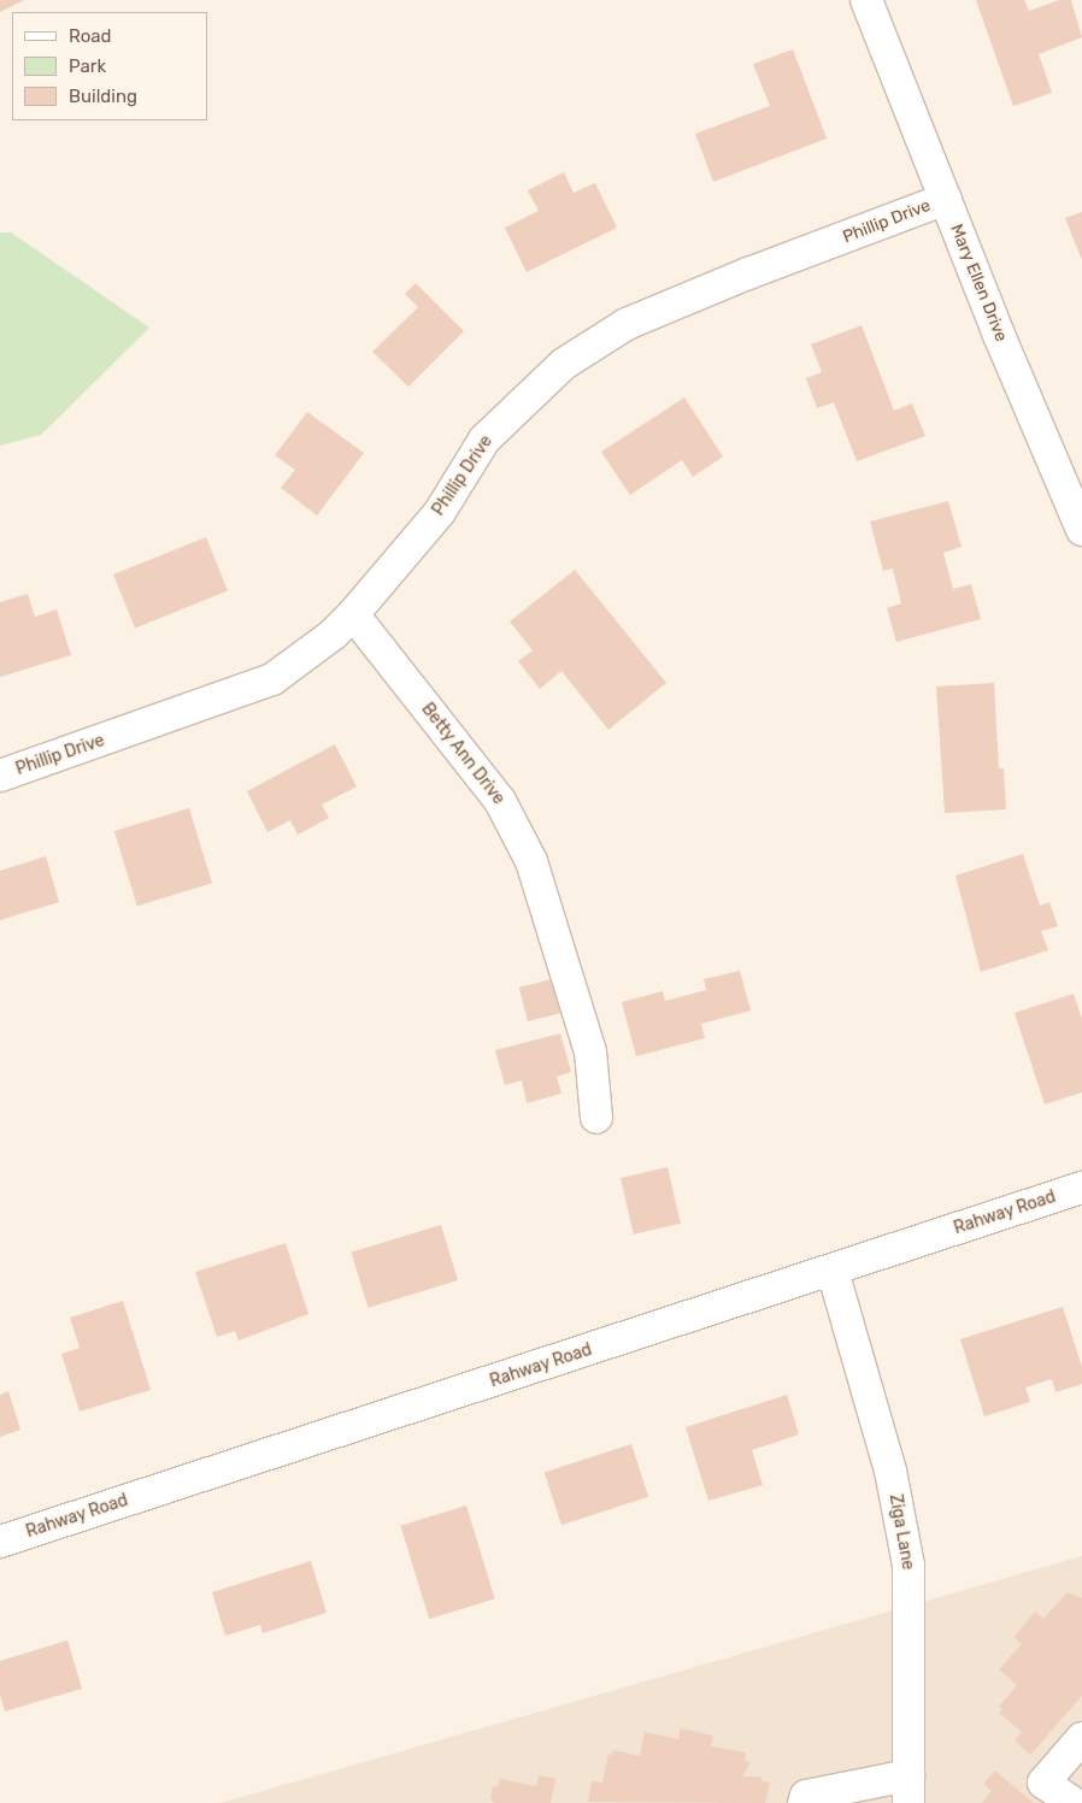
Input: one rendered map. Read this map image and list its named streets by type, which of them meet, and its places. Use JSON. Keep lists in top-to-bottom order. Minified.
{"streets":{"street":["Phillip Drive","Mary Ellen Drive","Betty Ann Drive","Rahway Road","Ziga Lane"]},"crossings":[["Phillip Drive","Mary Ellen Drive"],["Phillip Drive","Betty Ann Drive"],["Rahway Road","Ziga Lane"]],"legend":["Road","Park","Building"]}
